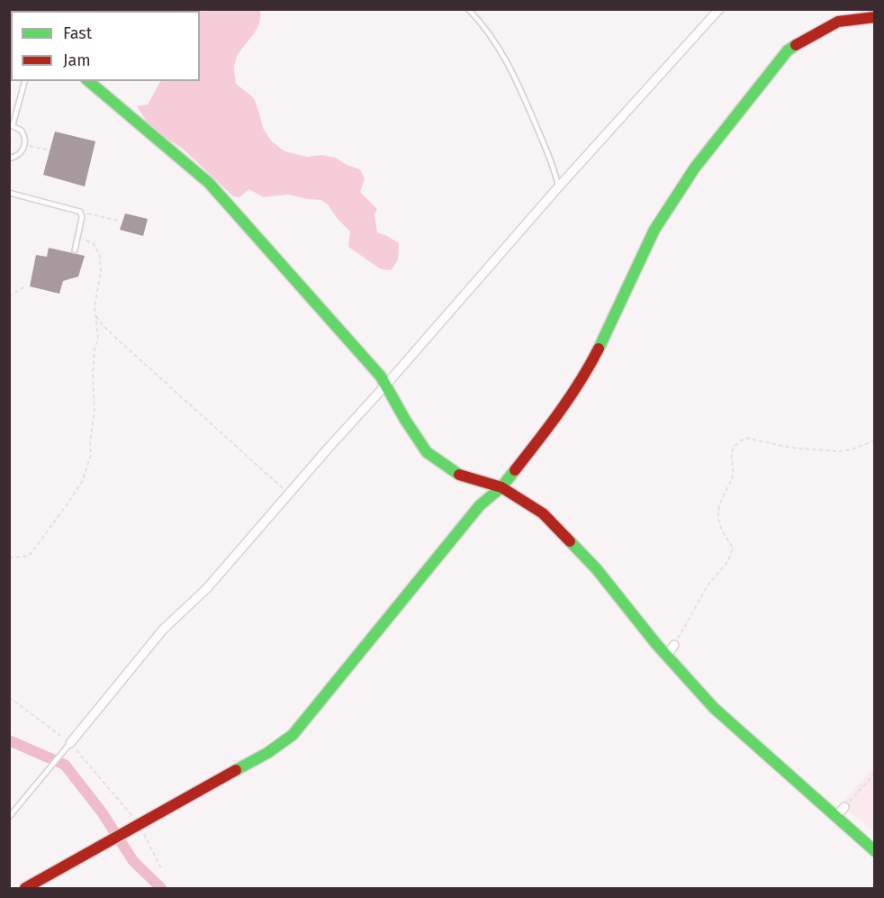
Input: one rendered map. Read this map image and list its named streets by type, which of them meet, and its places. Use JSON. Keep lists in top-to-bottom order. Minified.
{"legend":["Fast","Jam"]}
